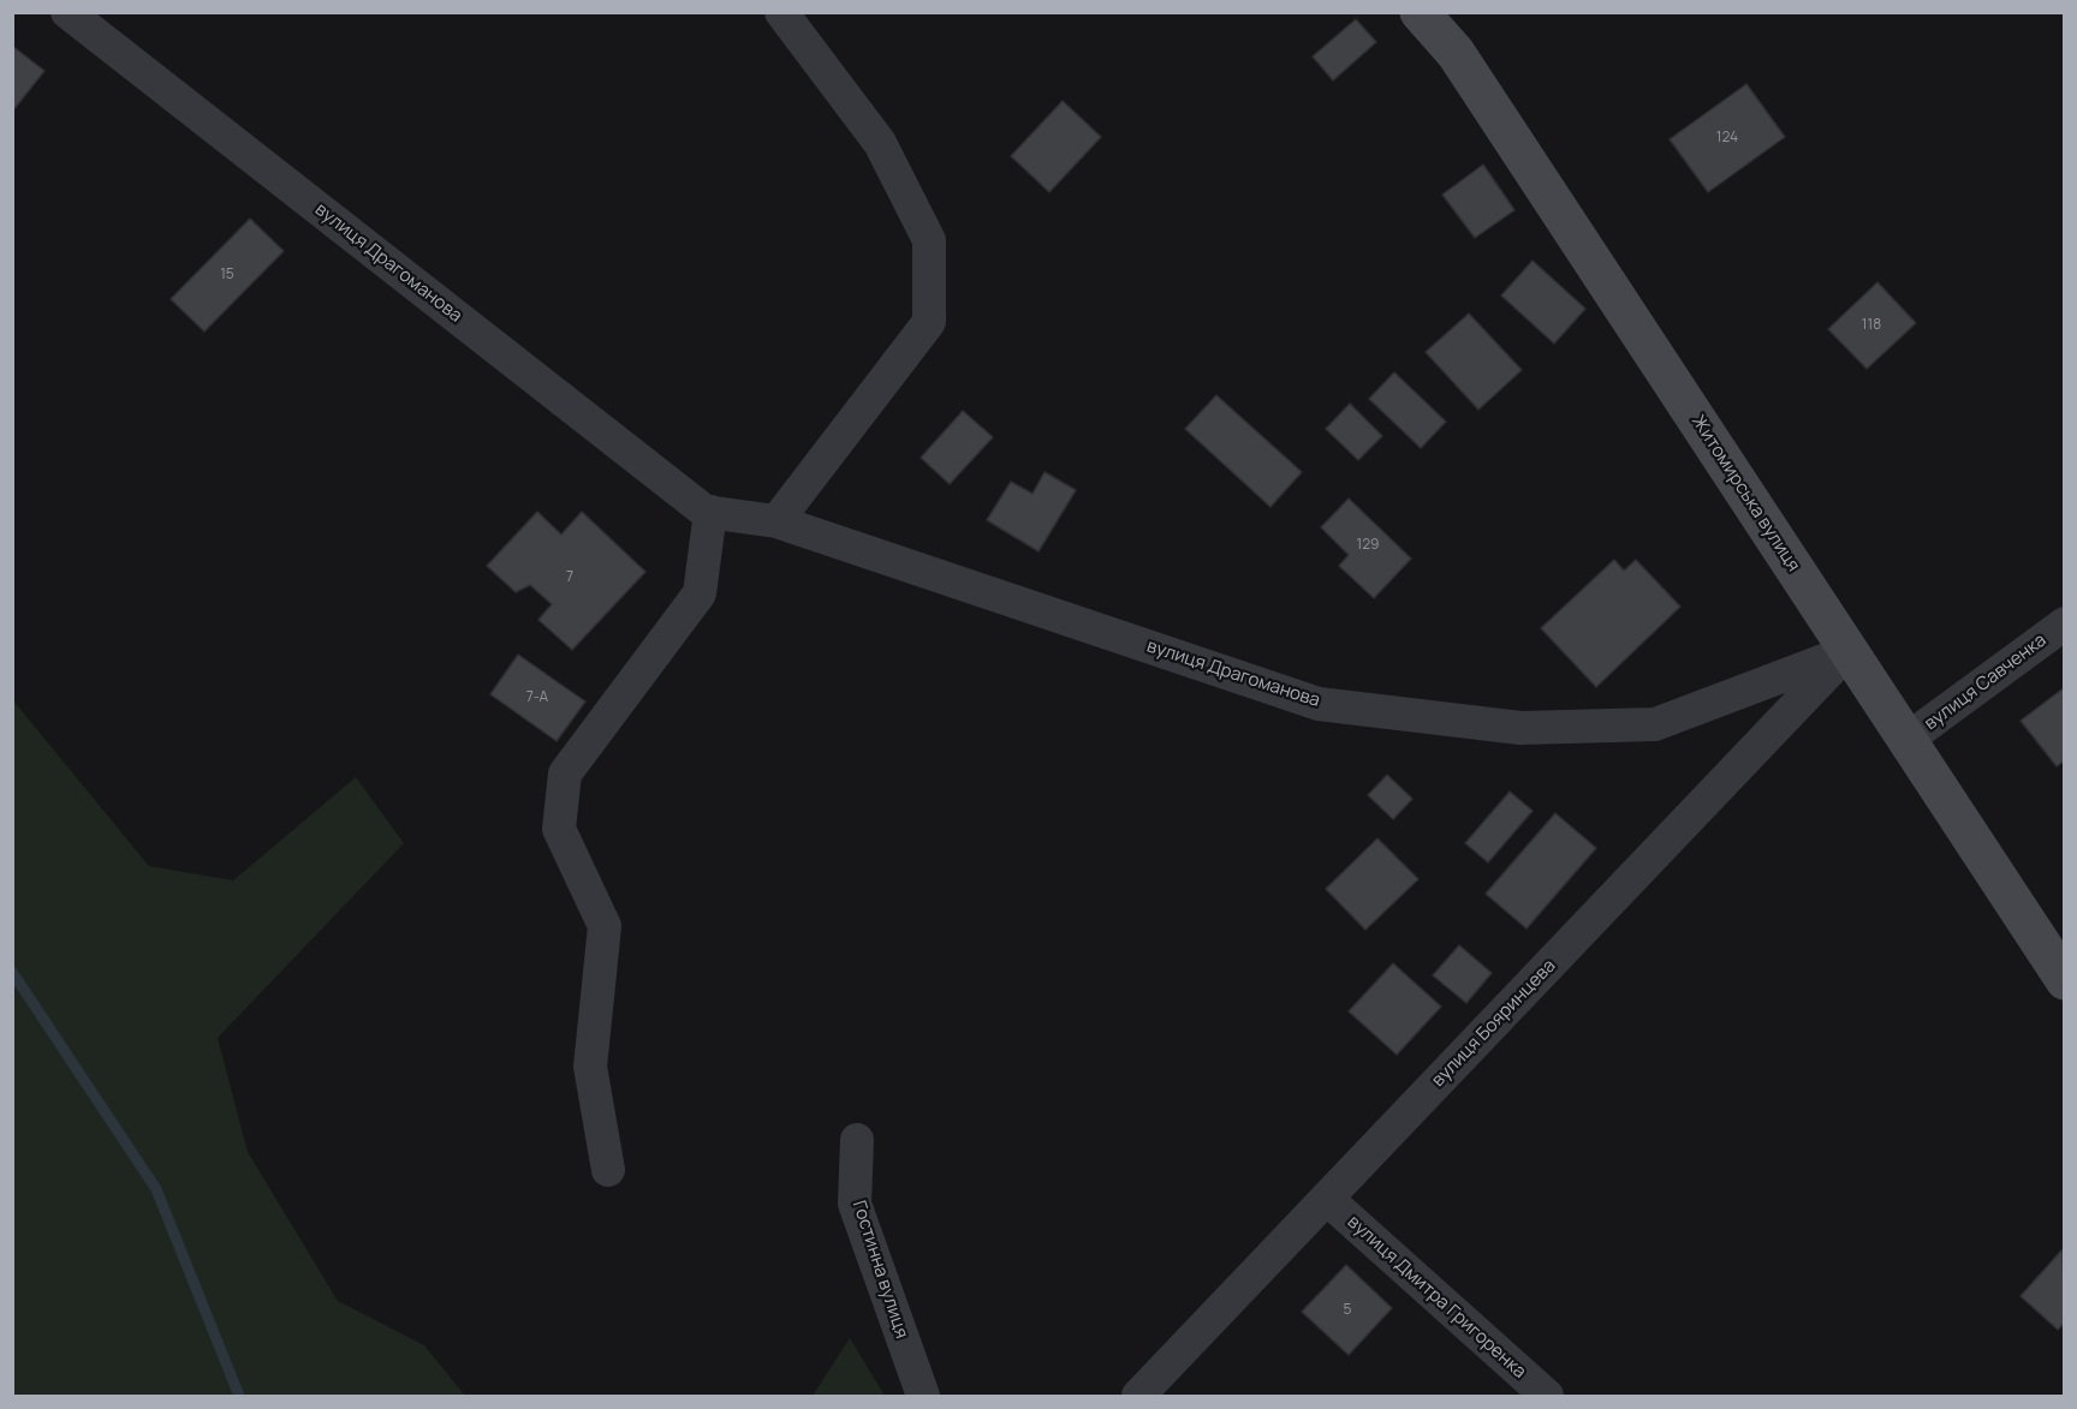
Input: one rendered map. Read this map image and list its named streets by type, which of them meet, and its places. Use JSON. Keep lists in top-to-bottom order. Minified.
{"streets":{"main road":["Житомирська вулиця"],"street":["вулиця Драгоманова","вулиця Савченка","вулиця Бояринцева","Гостинна вулиця","вулиця Дмитра Григоренка"]},"crossings":[["вулиця Драгоманова","Житомирська вулиця"],["вулиця Драгоманова","вулиця Бояринцева"],["Житомирська вулиця","вулиця Савченка"],["Житомирська вулиця","вулиця Бояринцева"],["вулиця Бояринцева","вулиця Дмитра Григоренка"]],"house_numbers":["124","15","118","129","7","7-А","5"]}
